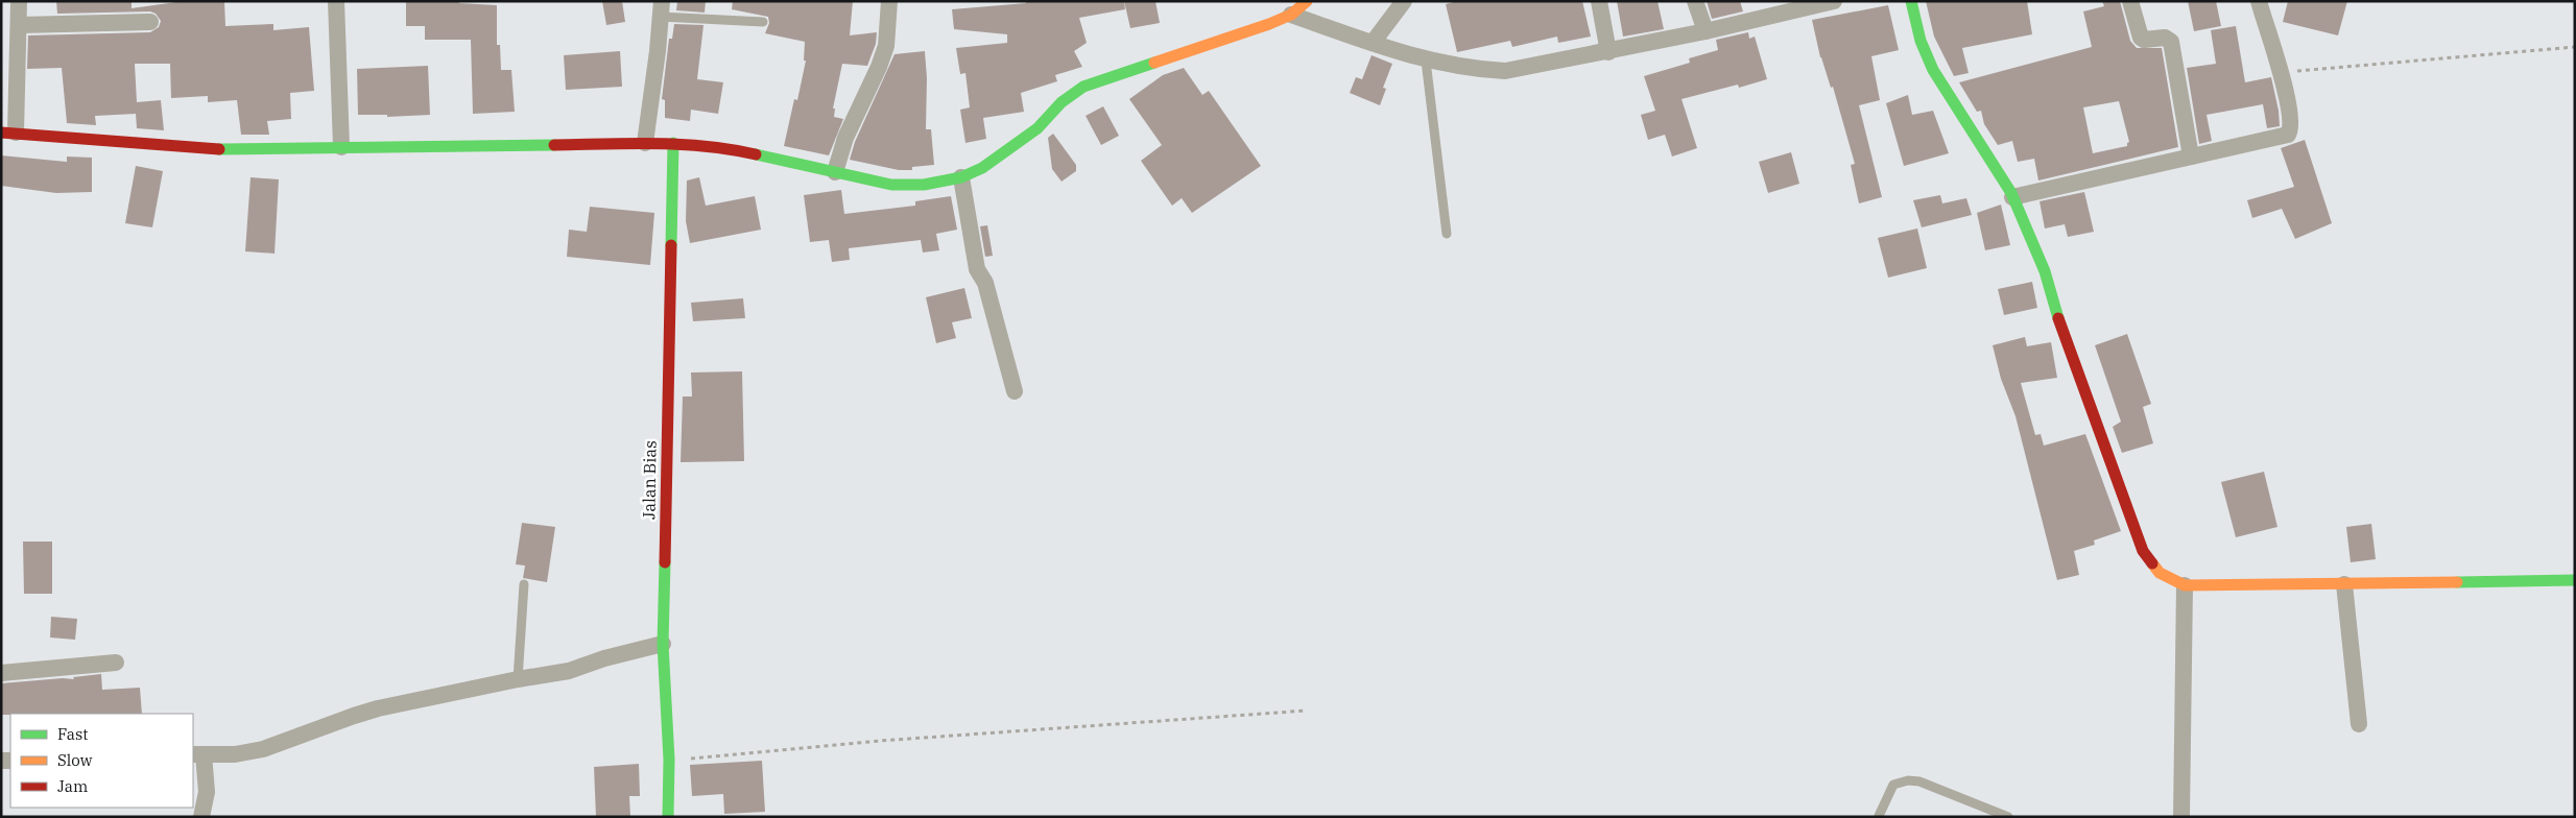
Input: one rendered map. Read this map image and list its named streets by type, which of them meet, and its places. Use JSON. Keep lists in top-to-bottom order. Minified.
{"streets":{"street":["Jalan Bias"]},"legend":["Fast","Slow","Jam"]}
